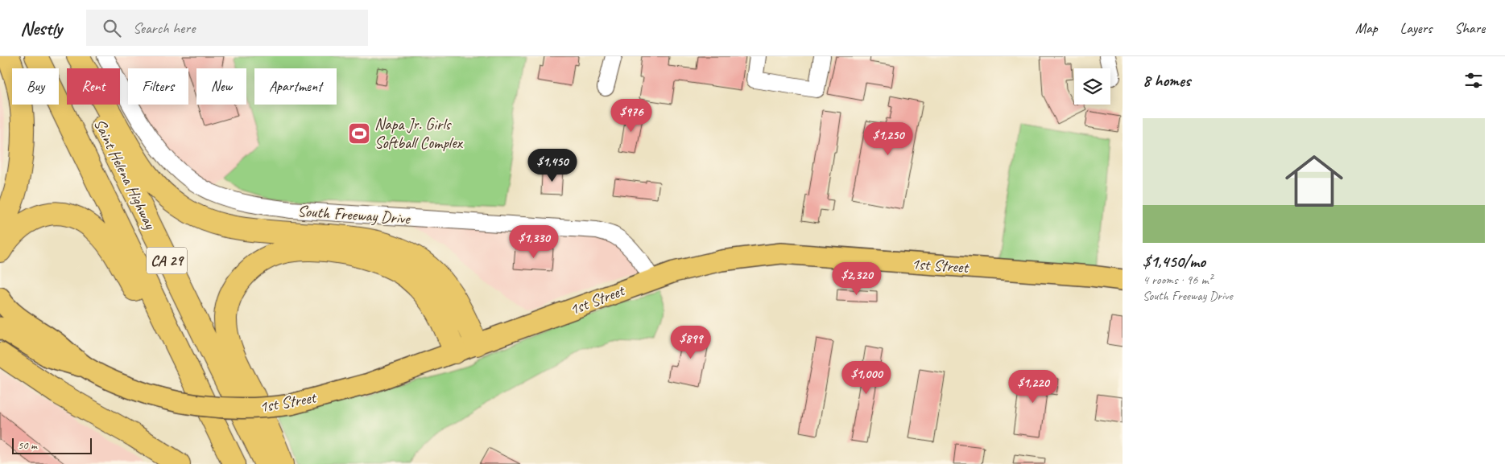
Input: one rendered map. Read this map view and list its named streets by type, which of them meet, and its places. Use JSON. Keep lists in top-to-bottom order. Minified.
{"streets":{"highway":["Saint Helena Highway","CA 29"],"main road":["1st Street"],"street":["South Freeway Drive"]},"crossings":[["South Freeway Drive","1st Street"]],"places":{"sports":["Napa Jr. Girls Softball Complex"]},"scale_bar":"50 m","page":{"header":"Nestly","search":"Search here","nav":["Map","Layers","Share"],"heading":"8 homes","chip":["Buy","Rent","Filters","New","Apartment"],"price":["$976","$1,250","$1,450","$1,330","$2,320","$899","$1,000","$1,220"],"list":[{"name":"$1,450/mo","note":"4 rooms · 96 m² · South Freeway Drive"}],"scale":"50 m"}}
